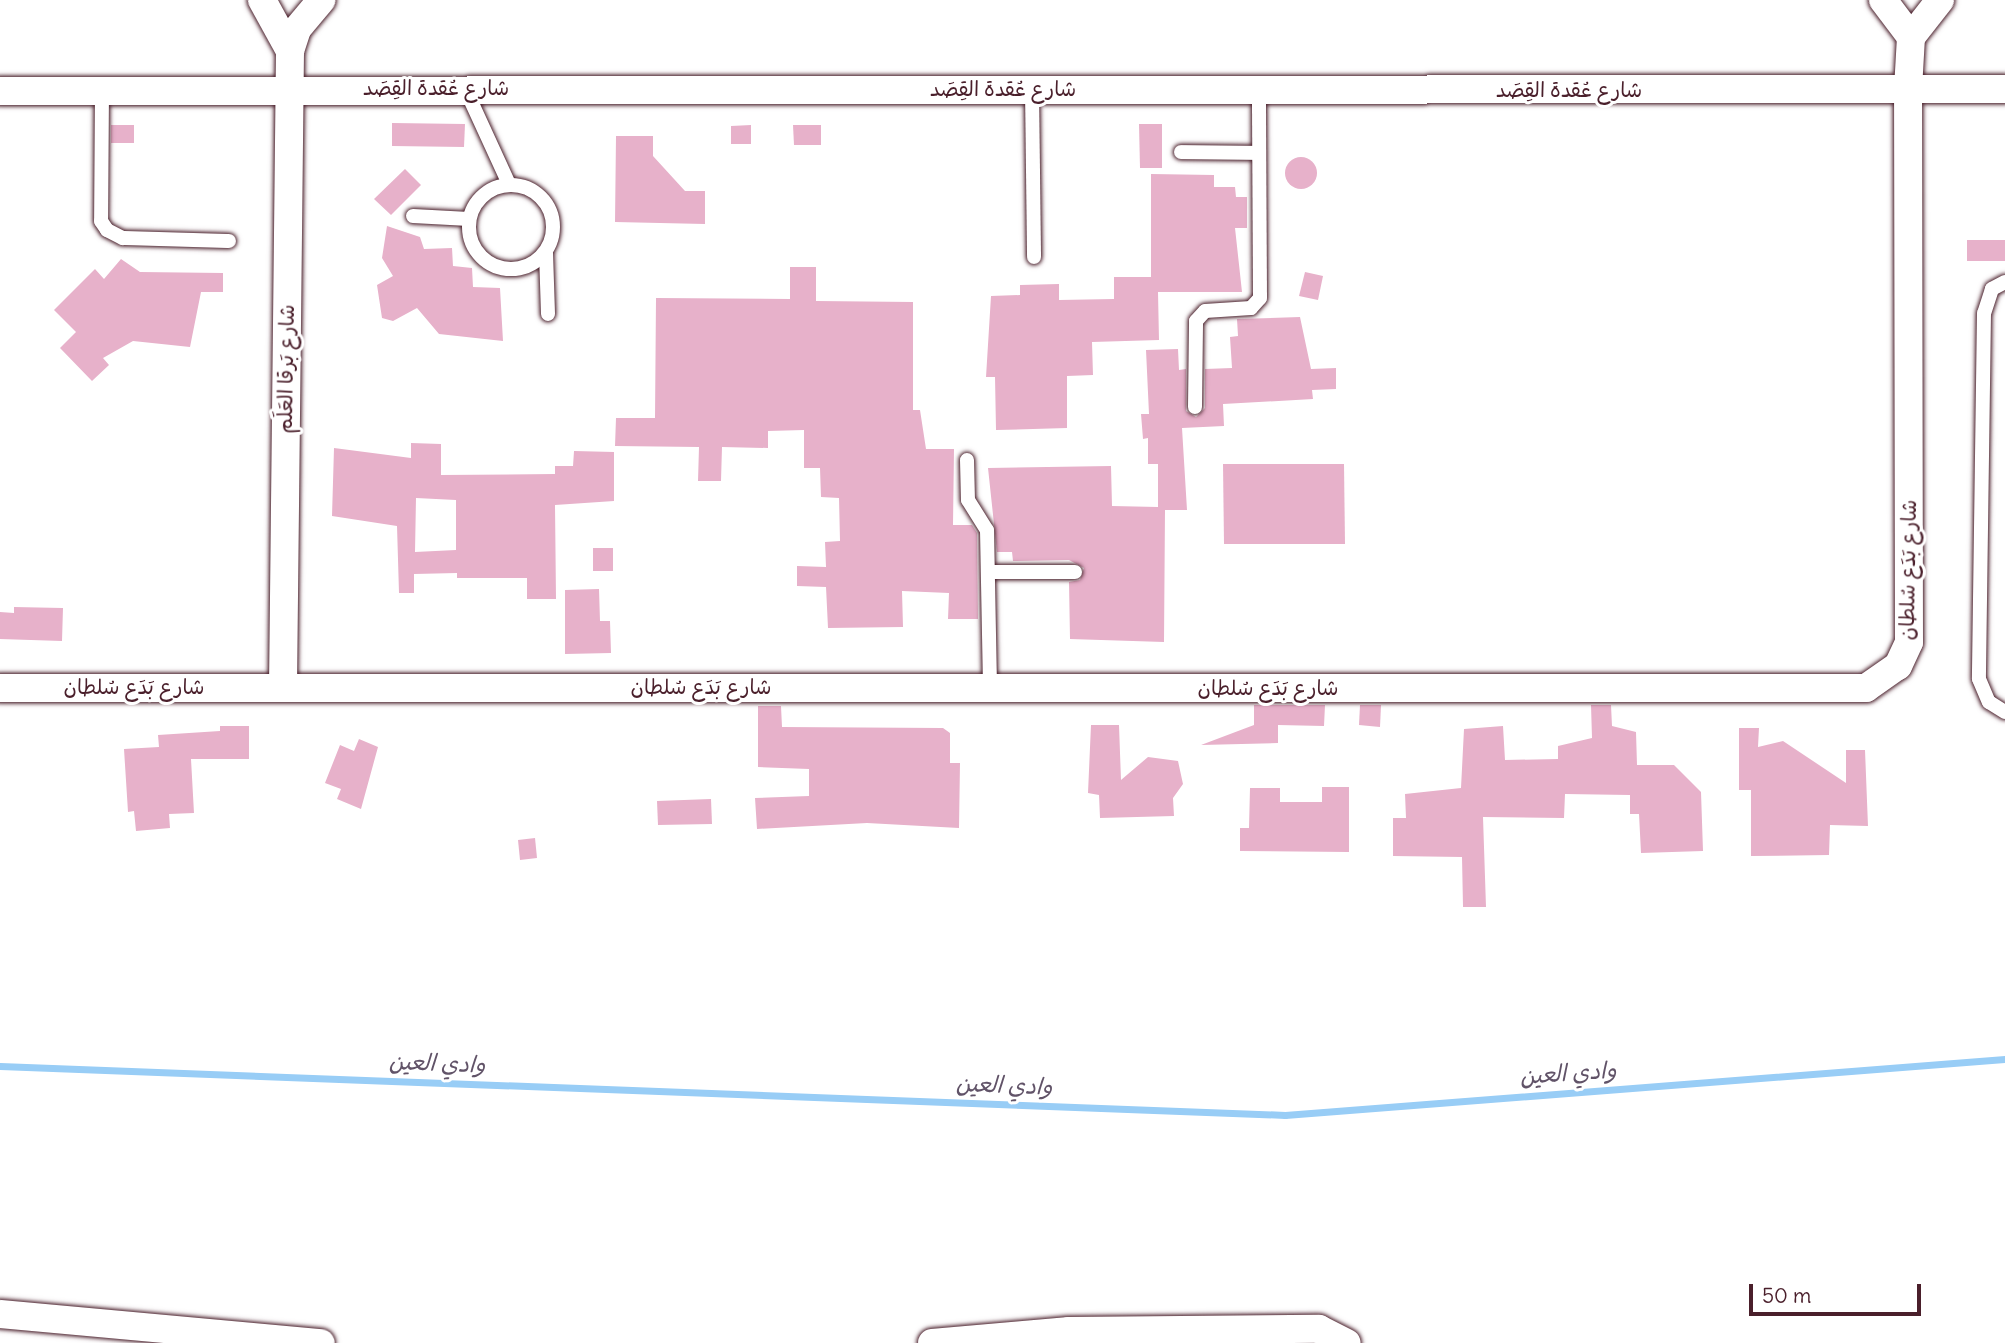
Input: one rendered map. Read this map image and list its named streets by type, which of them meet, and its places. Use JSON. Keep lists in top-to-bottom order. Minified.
{"streets":{"street":["شارع عُقدة القِصَد","شارع بَرقا العَلَم","شارع بَدَع سُلطان"]},"crossings":[["شارع عُقدة القِصَد","شارع بَرقا العَلَم"],["شارع عُقدة القِصَد","شارع بَدَع سُلطان"],["شارع بَرقا العَلَم","شارع بَدَع سُلطان"]],"water":["وادي العين"],"scale_bar":"50 m"}
